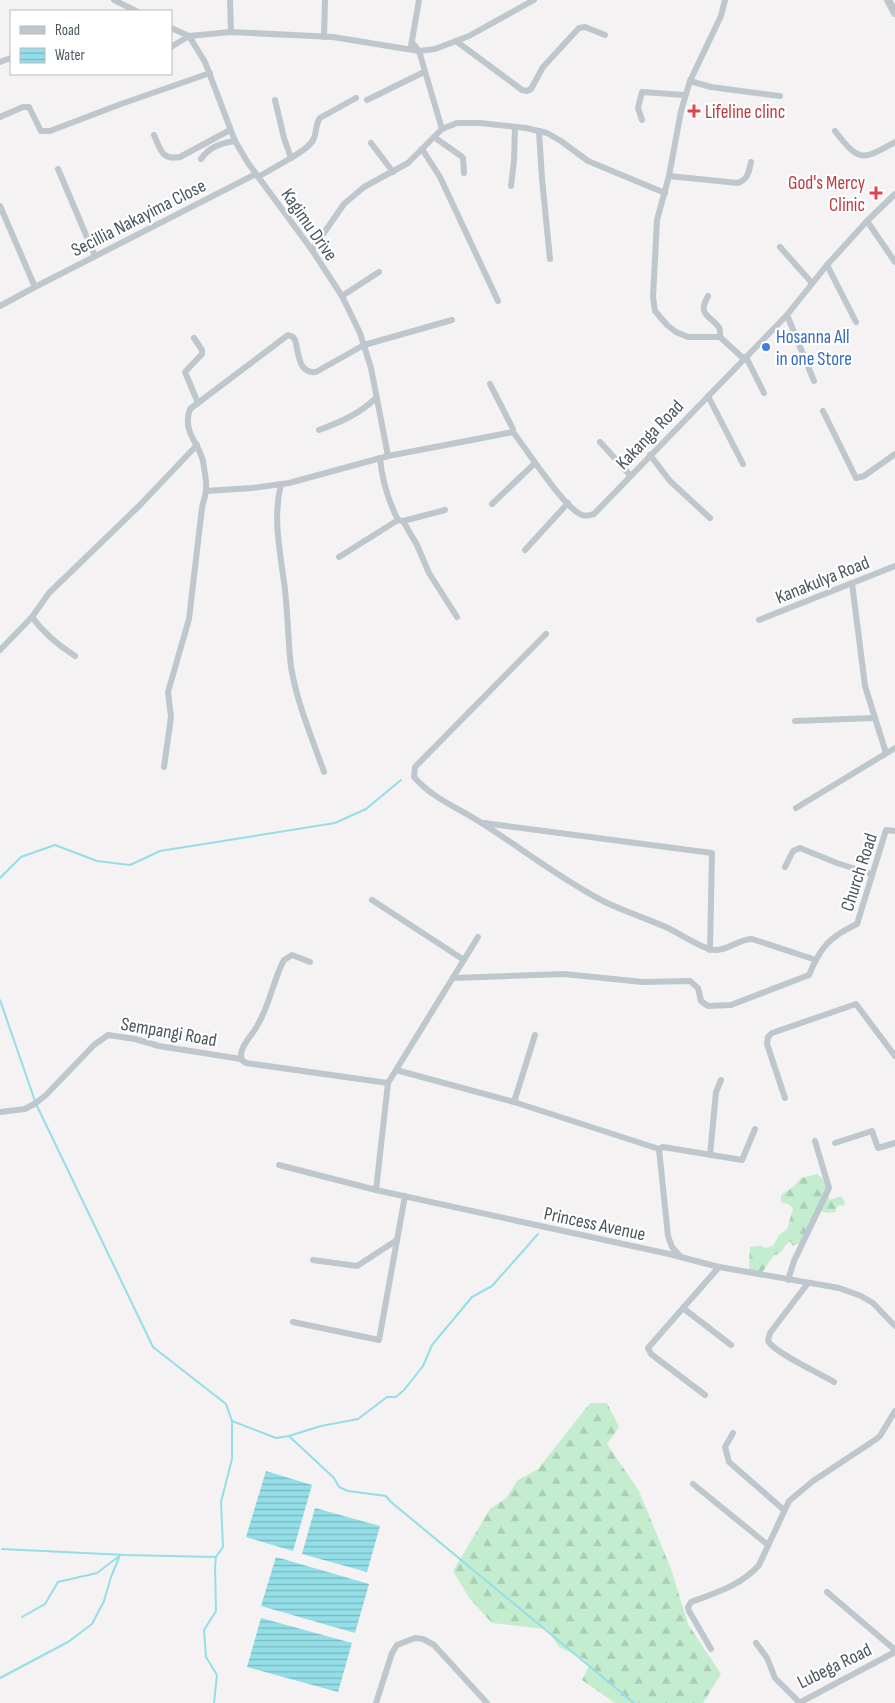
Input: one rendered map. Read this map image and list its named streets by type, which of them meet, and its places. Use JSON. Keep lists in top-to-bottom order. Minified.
{"streets":{"street":["Secillia Nakayima Close","Kagimu Drive","Kakanga Road","Kanakulya Road","Church Road","Sempangi Road","Princess Avenue","Lubega Road"]},"crossings":[["Secillia Nakayima Close","Kagimu Drive"]],"places":{"health":["Lifeline clinc","God's Mercy Clinic"],"other":["Hosanna All in one Store"]},"legend":["Road","Water"]}
